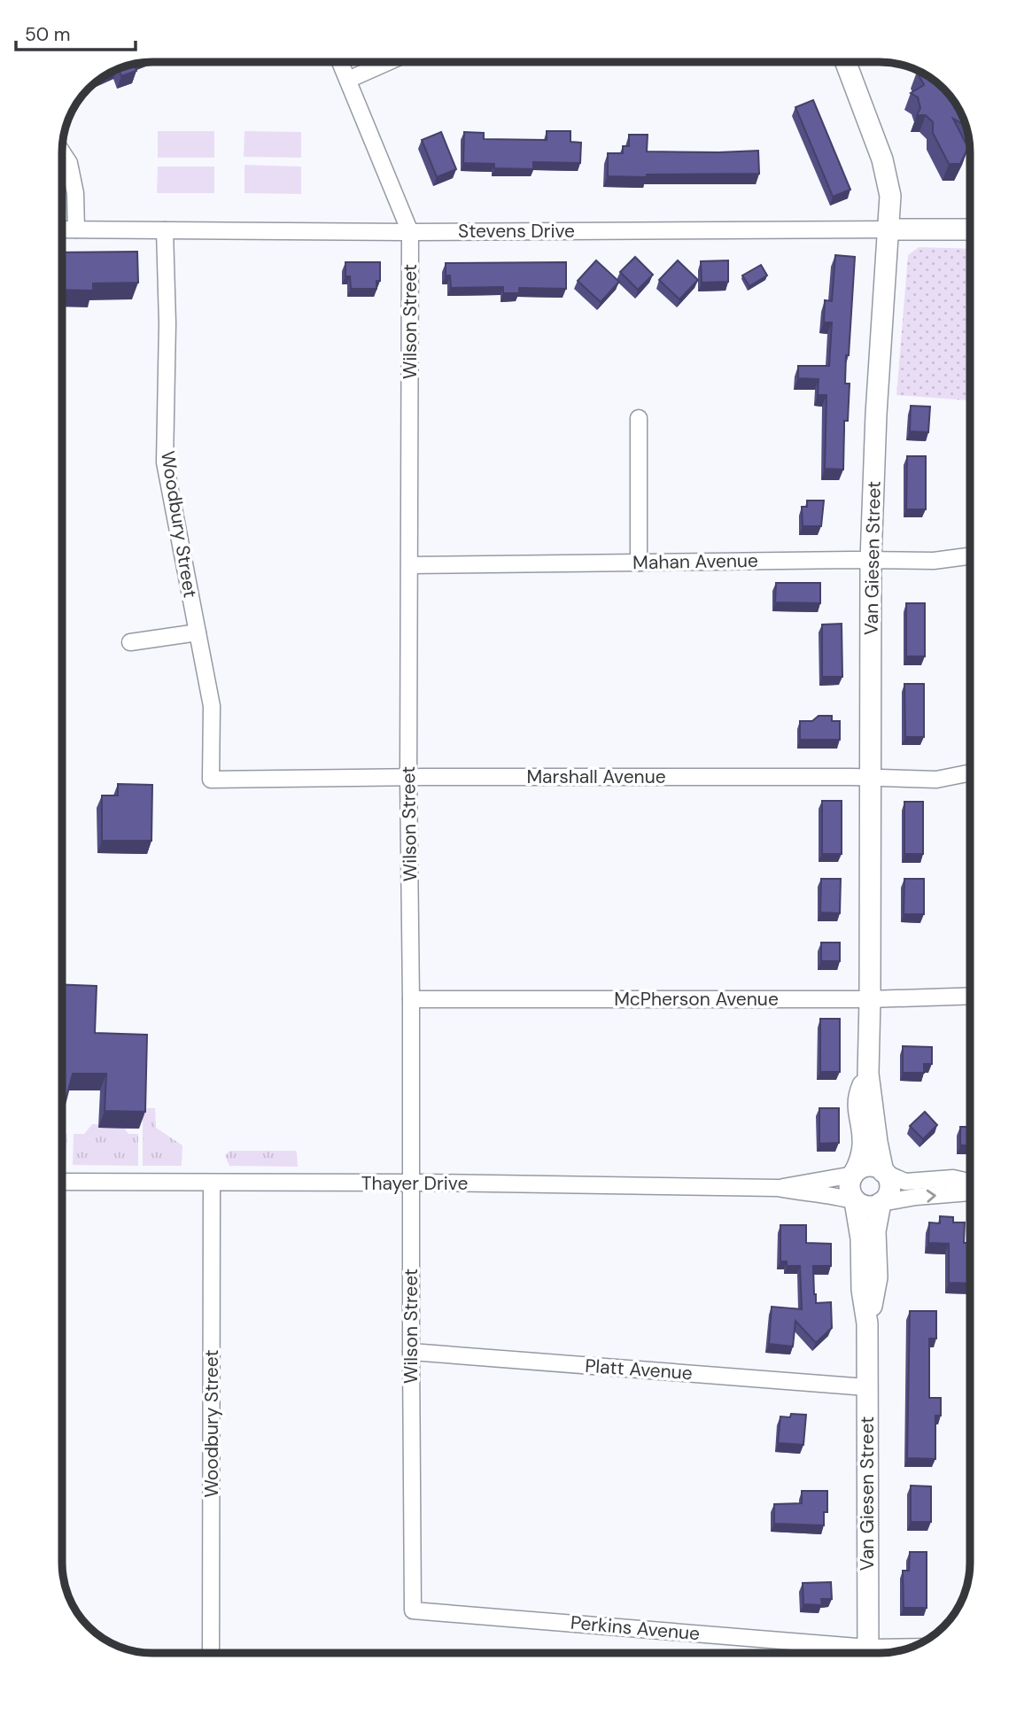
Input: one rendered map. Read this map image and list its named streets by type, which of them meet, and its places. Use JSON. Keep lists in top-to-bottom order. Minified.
{"streets":{"main road":["Stevens Drive","Van Giesen Street"],"street":["Wilson Street","Woodbury Street","Mahan Avenue","Marshall Avenue","McPherson Avenue","Thayer Drive","Platt Avenue","Perkins Avenue"]},"crossings":[["Stevens Drive","Wilson Street"],["Stevens Drive","Woodbury Street"],["Stevens Drive","Van Giesen Street"],["Wilson Street","Mahan Avenue"],["Wilson Street","Marshall Avenue"],["Wilson Street","McPherson Avenue"],["Wilson Street","Thayer Drive"],["Wilson Street","Platt Avenue"],["Wilson Street","Perkins Avenue"],["Woodbury Street","Marshall Avenue"],["Woodbury Street","Thayer Drive"],["Van Giesen Street","Mahan Avenue"],["Van Giesen Street","Marshall Avenue"],["Van Giesen Street","McPherson Avenue"],["Van Giesen Street","Thayer Drive"],["Van Giesen Street","Platt Avenue"]],"scale_bar":"50 m"}
